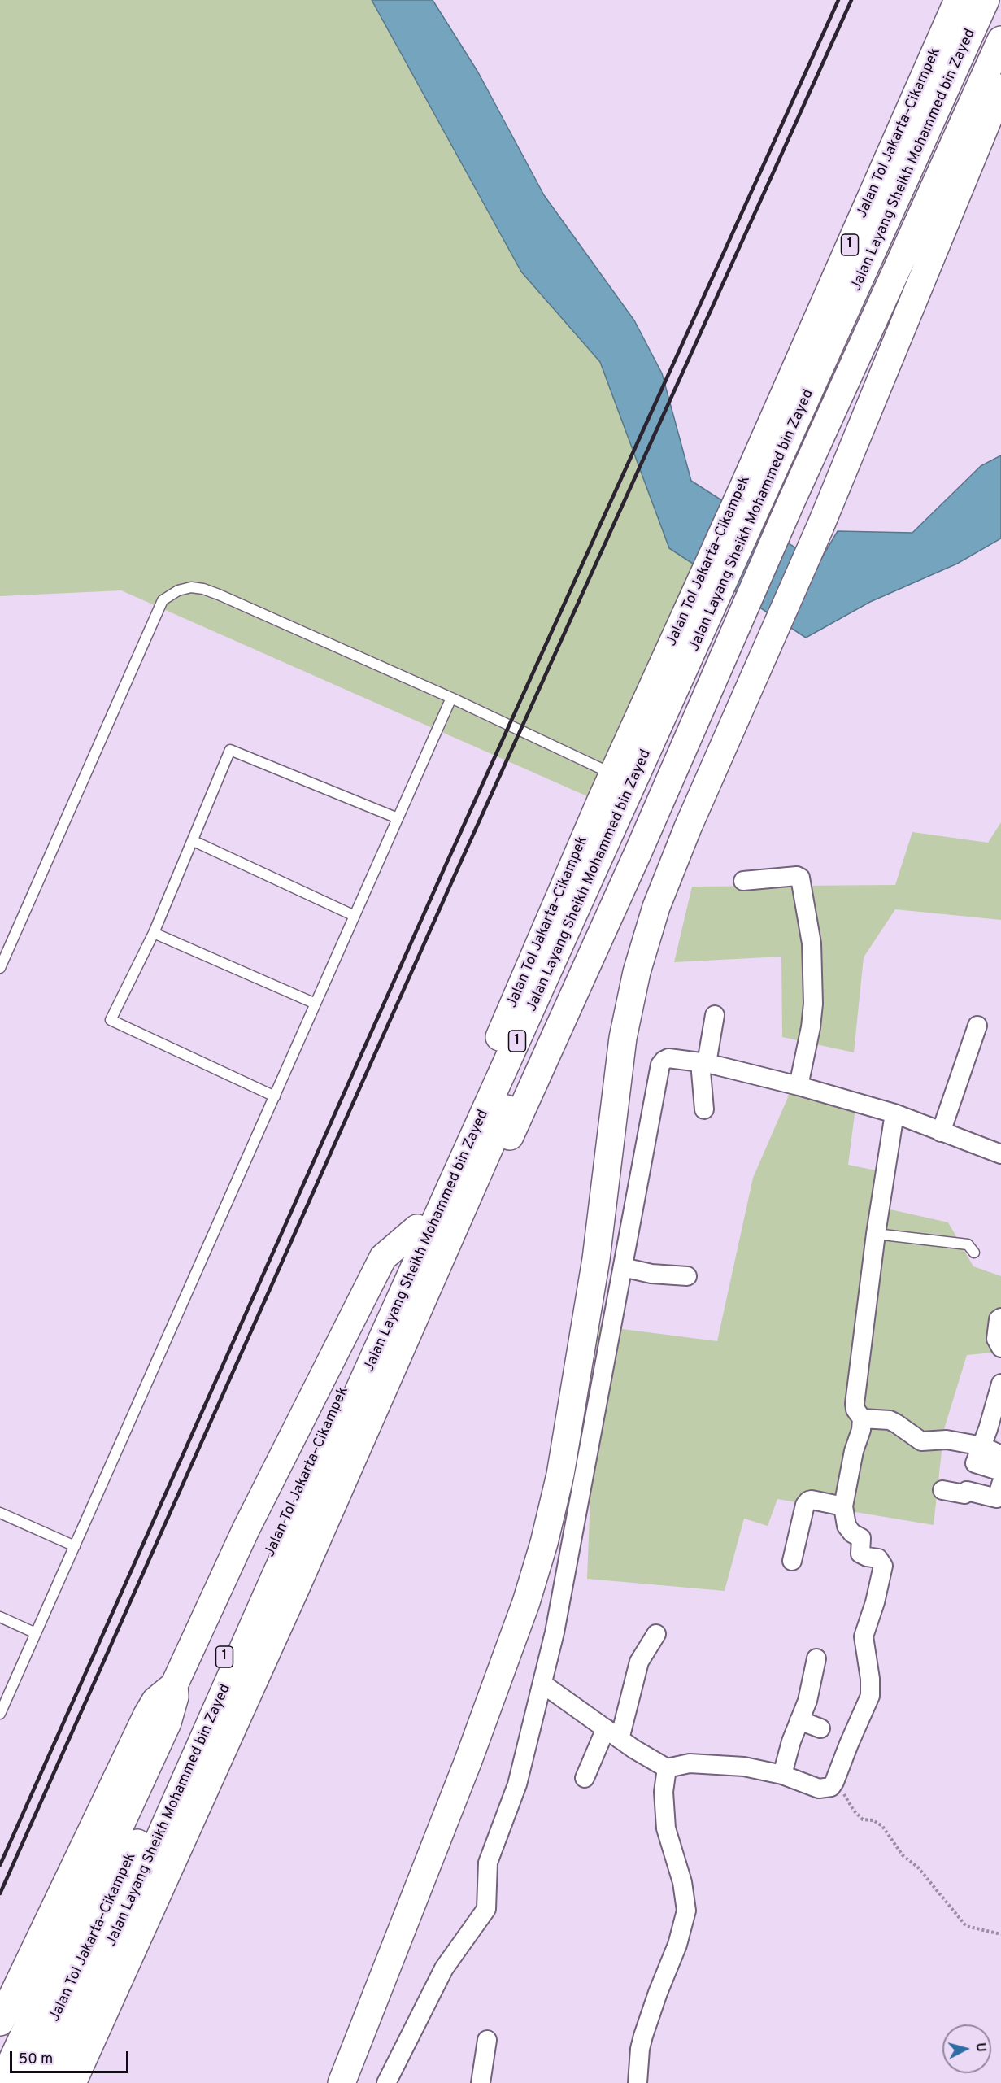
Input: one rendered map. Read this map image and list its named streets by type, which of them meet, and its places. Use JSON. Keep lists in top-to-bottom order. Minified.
{"streets":{"highway":["Jalan Tol Jakarta–Cikampek","Jalan Layang Sheikh Mohammed bin Zayed","1"]},"scale_bar":"50 m","north":"right"}
